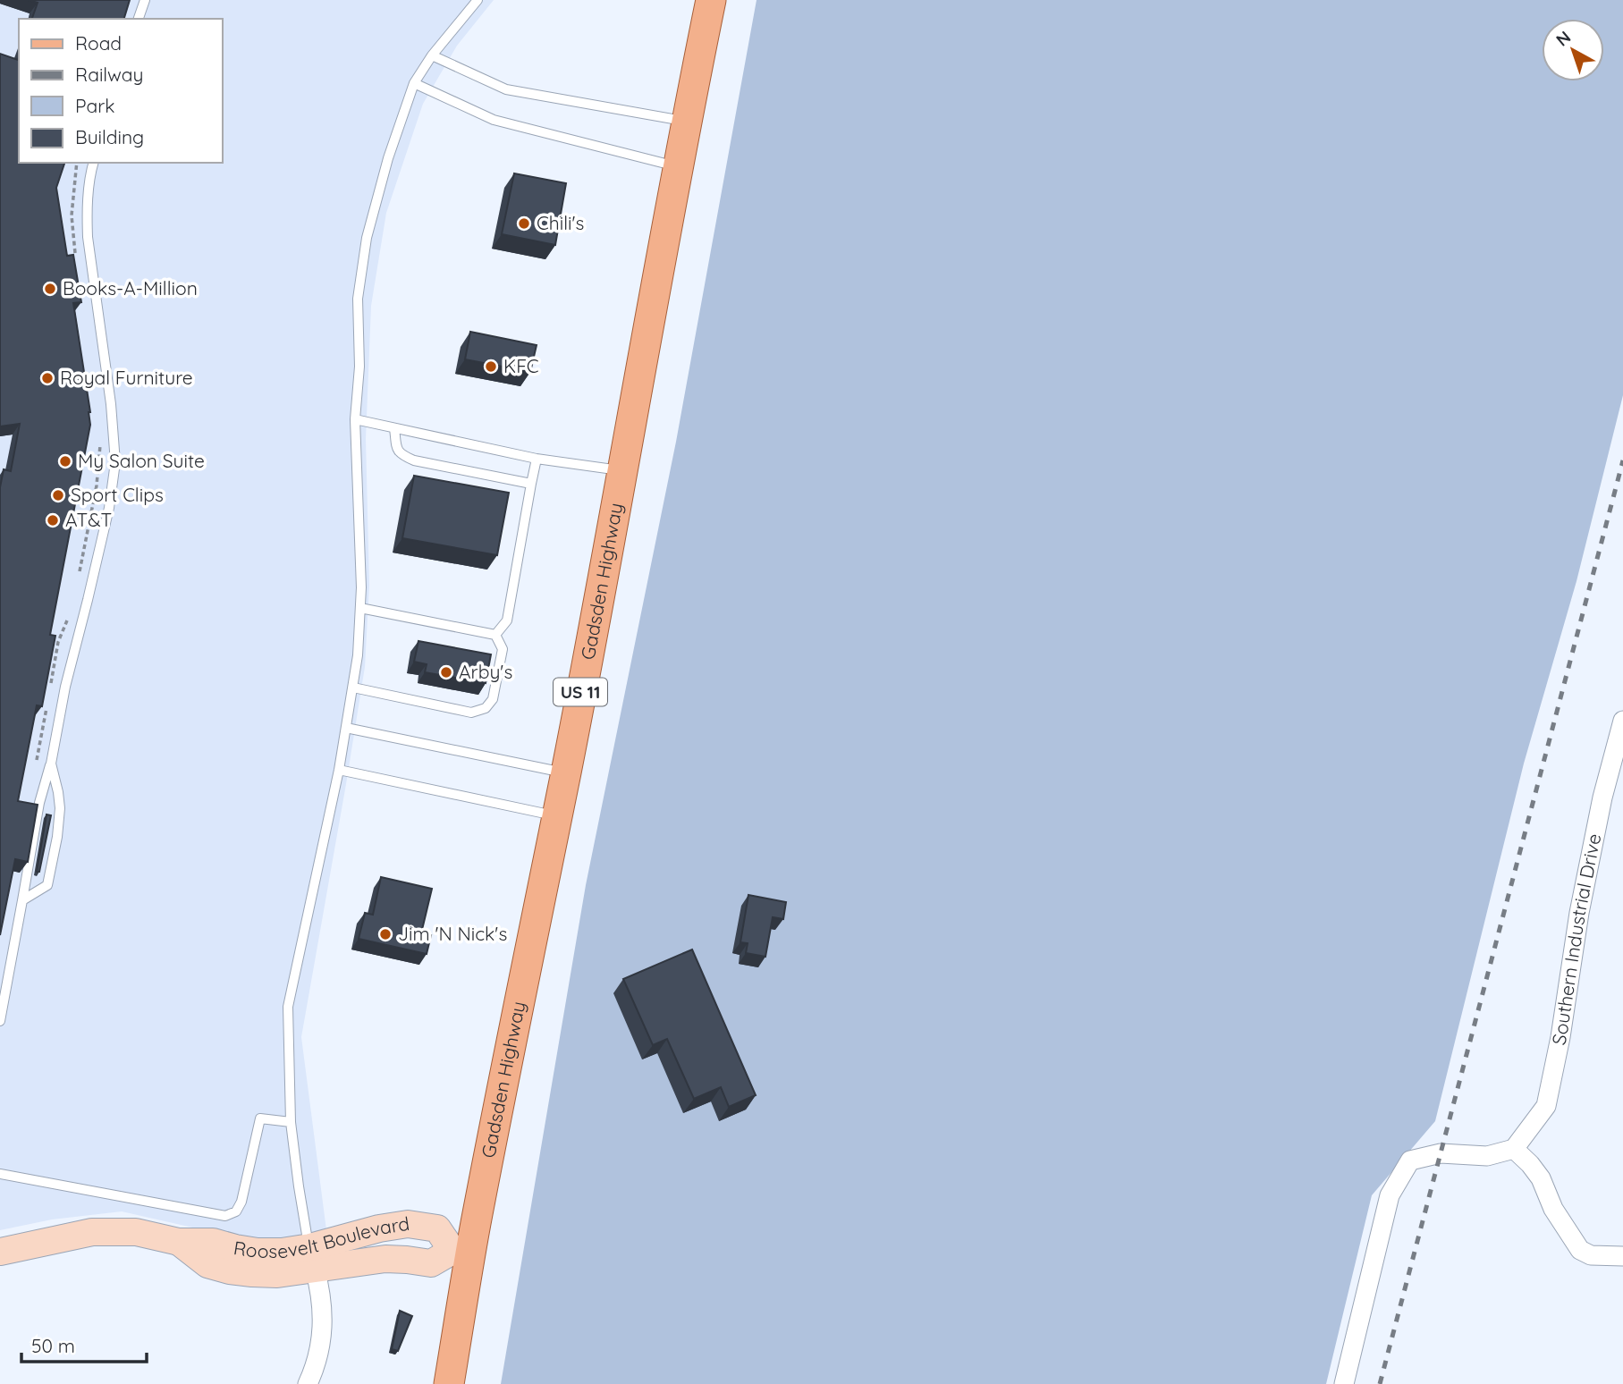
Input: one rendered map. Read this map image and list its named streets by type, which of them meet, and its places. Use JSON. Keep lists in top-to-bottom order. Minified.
{"streets":{"main road":["Gadsden Highway","US 11"],"street":["Southern Industrial Drive","Roosevelt Boulevard"]},"crossings":[["Gadsden Highway","Roosevelt Boulevard"]],"places":["Chili's","Books-A-Million","KFC","Royal Furniture","My Salon Suite","Sport Clips","AT&T","Arby's","Jim 'N Nick's"],"legend":["Road","Railway","Park","Building"],"scale_bar":"50 m","north":"top left"}
